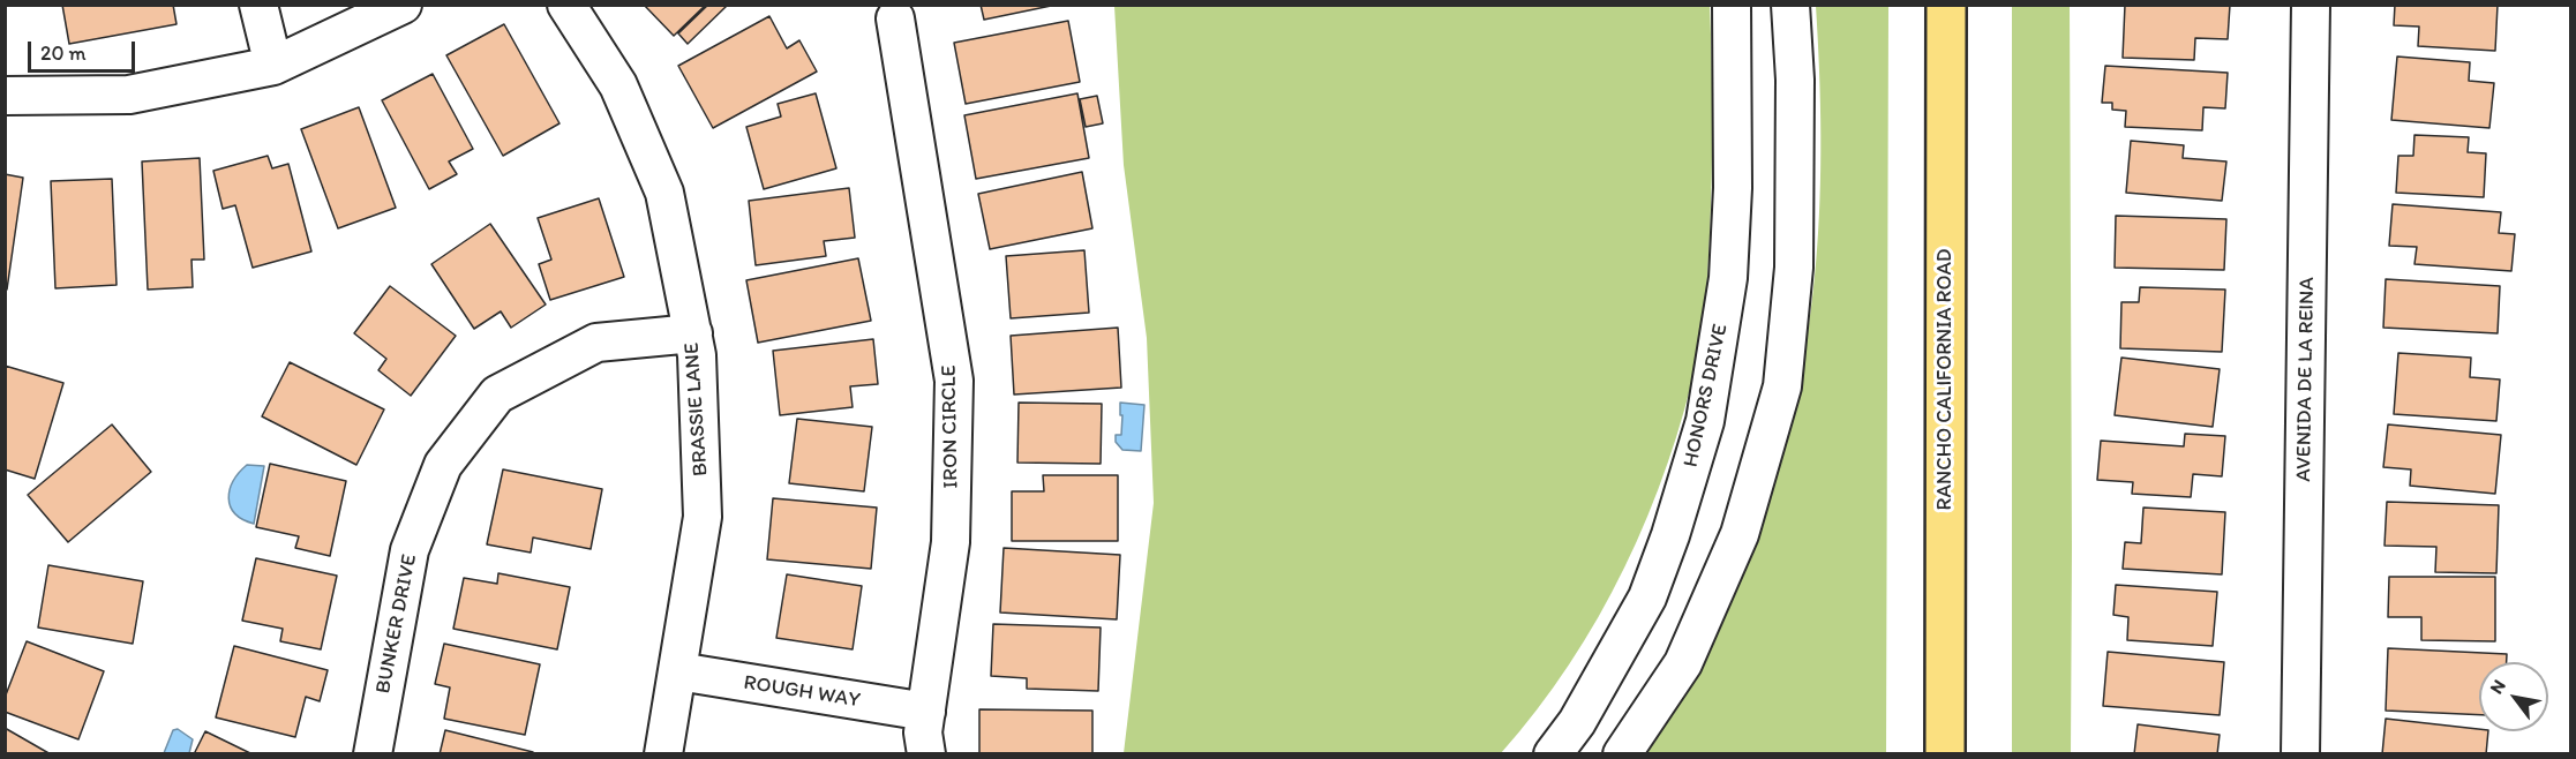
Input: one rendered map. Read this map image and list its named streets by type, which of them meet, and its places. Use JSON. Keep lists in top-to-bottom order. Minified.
{"streets":{"main road":["RANCHO CALIFORNIA ROAD"],"street":["AVENIDA DE LA REINA","HONORS DRIVE","BRASSIE LANE","IRON CIRCLE","BUNKER DRIVE","ROUGH WAY"]},"crossings":[["BRASSIE LANE","BUNKER DRIVE"],["BRASSIE LANE","ROUGH WAY"],["IRON CIRCLE","ROUGH WAY"]],"scale_bar":"20 m","north":"top left"}
